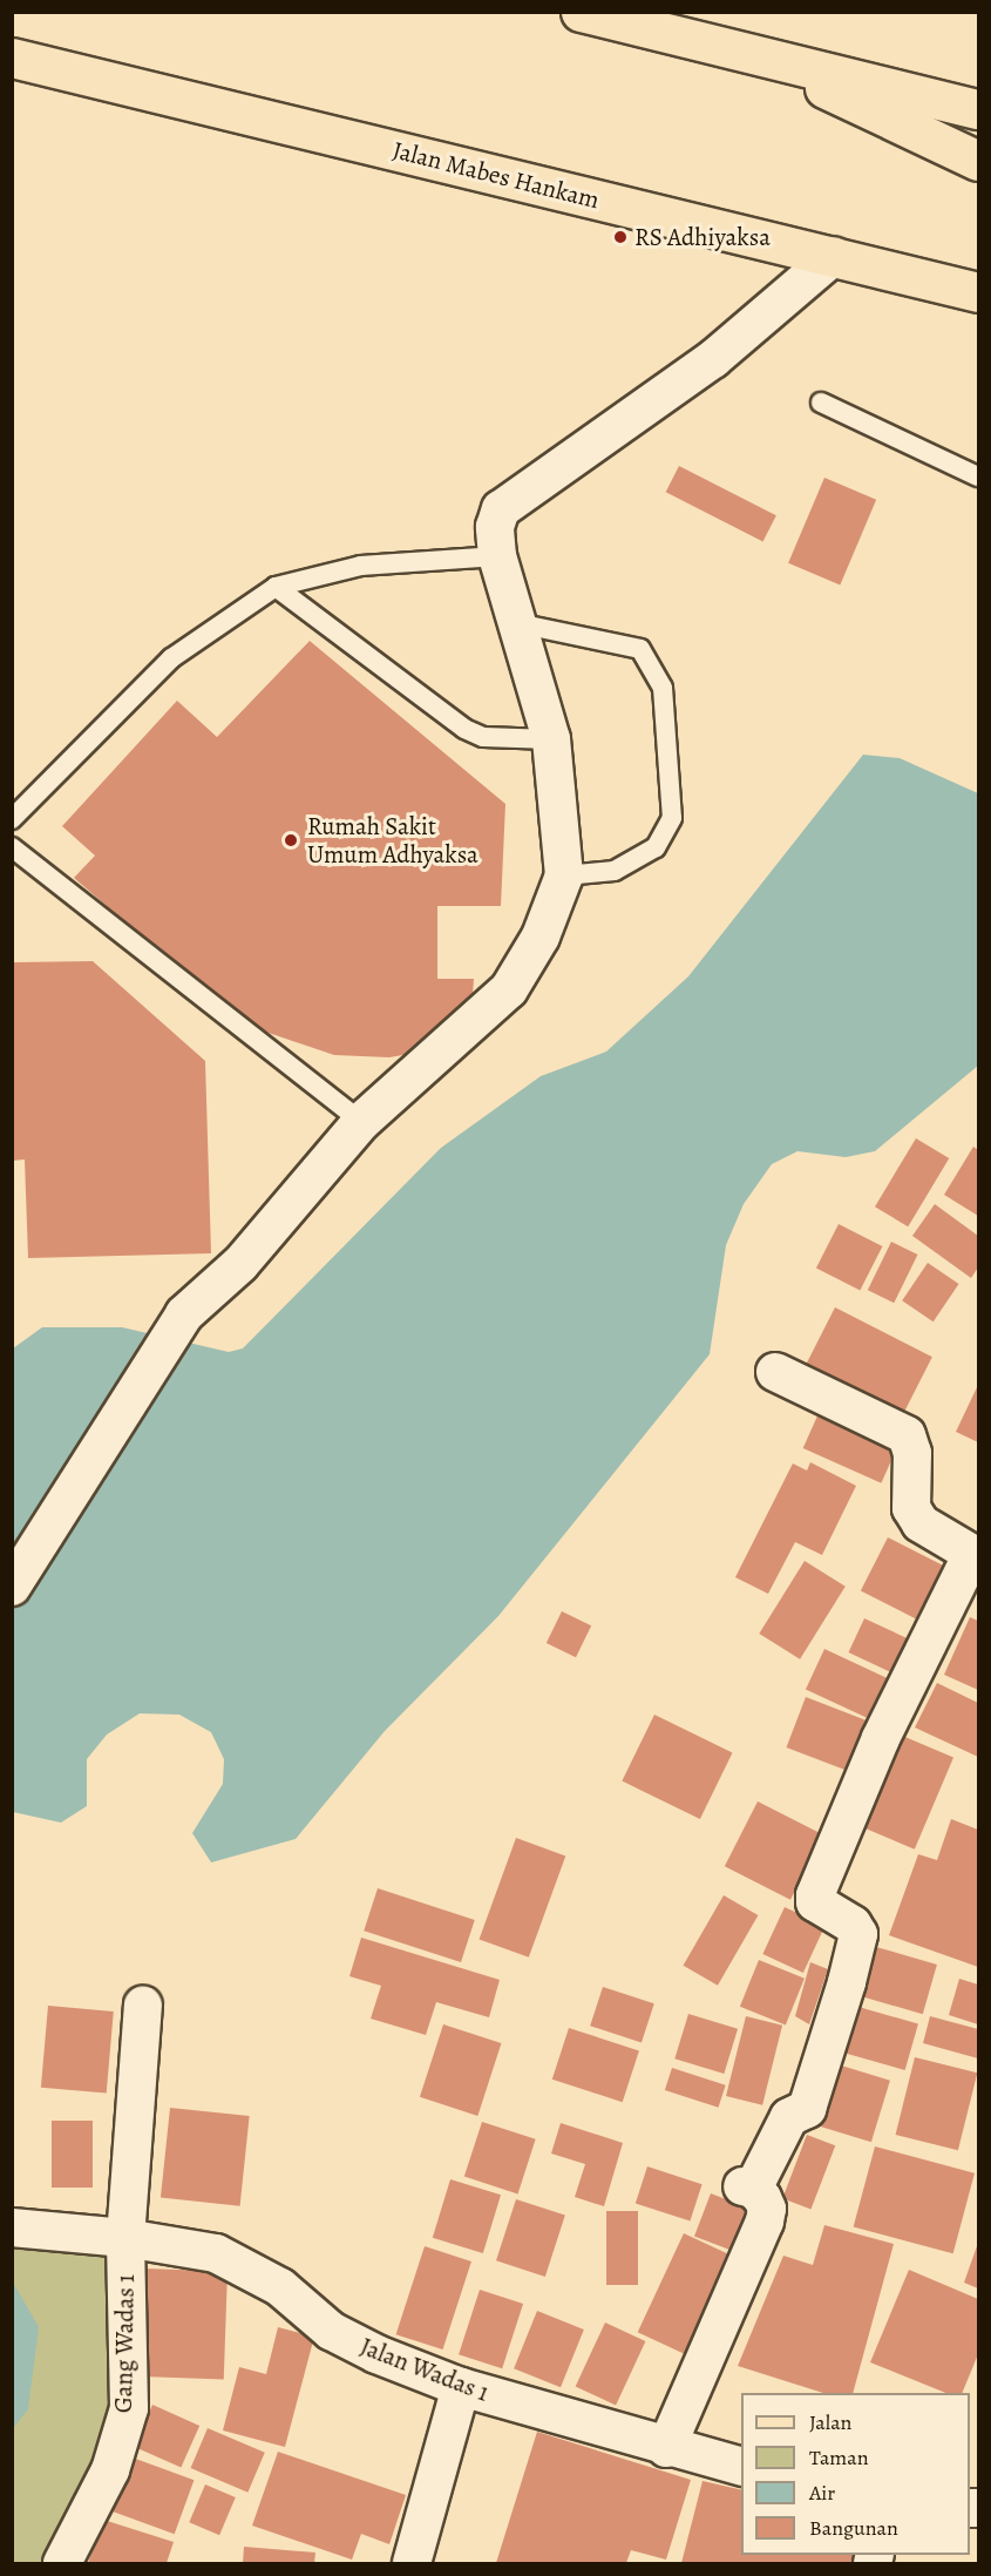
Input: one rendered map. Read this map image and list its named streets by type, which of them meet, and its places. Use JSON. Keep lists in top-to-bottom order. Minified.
{"streets":{"main road":["Jalan Mabes Hankam"],"street":["Gang Wadas 1","Jalan Wadas 1"]},"crossings":[["Gang Wadas 1","Jalan Wadas 1"]],"places":["RS Adhiyaksa","Rumah Sakit Umum Adhyaksa"],"legend":["Jalan","Taman","Air","Bangunan"]}
